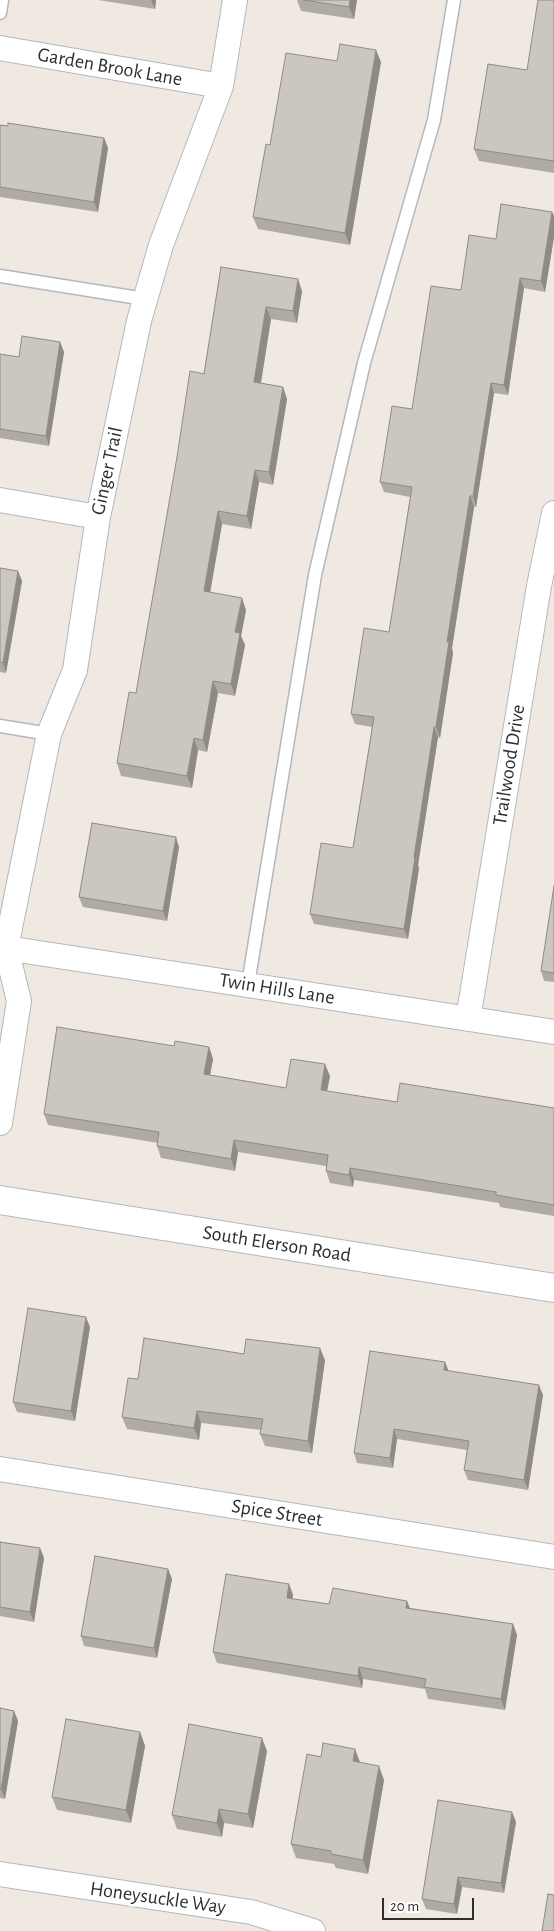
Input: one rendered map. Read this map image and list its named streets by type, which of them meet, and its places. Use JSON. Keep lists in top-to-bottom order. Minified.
{"streets":{"street":["Garden Brook Lane","Ginger Trail","Trailwood Drive","Twin Hills Lane","South Elerson Road","Spice Street","Honeysuckle Way"]},"crossings":[["Garden Brook Lane","Ginger Trail"],["Ginger Trail","Twin Hills Lane"],["Trailwood Drive","Twin Hills Lane"]],"scale_bar":"20 m"}
